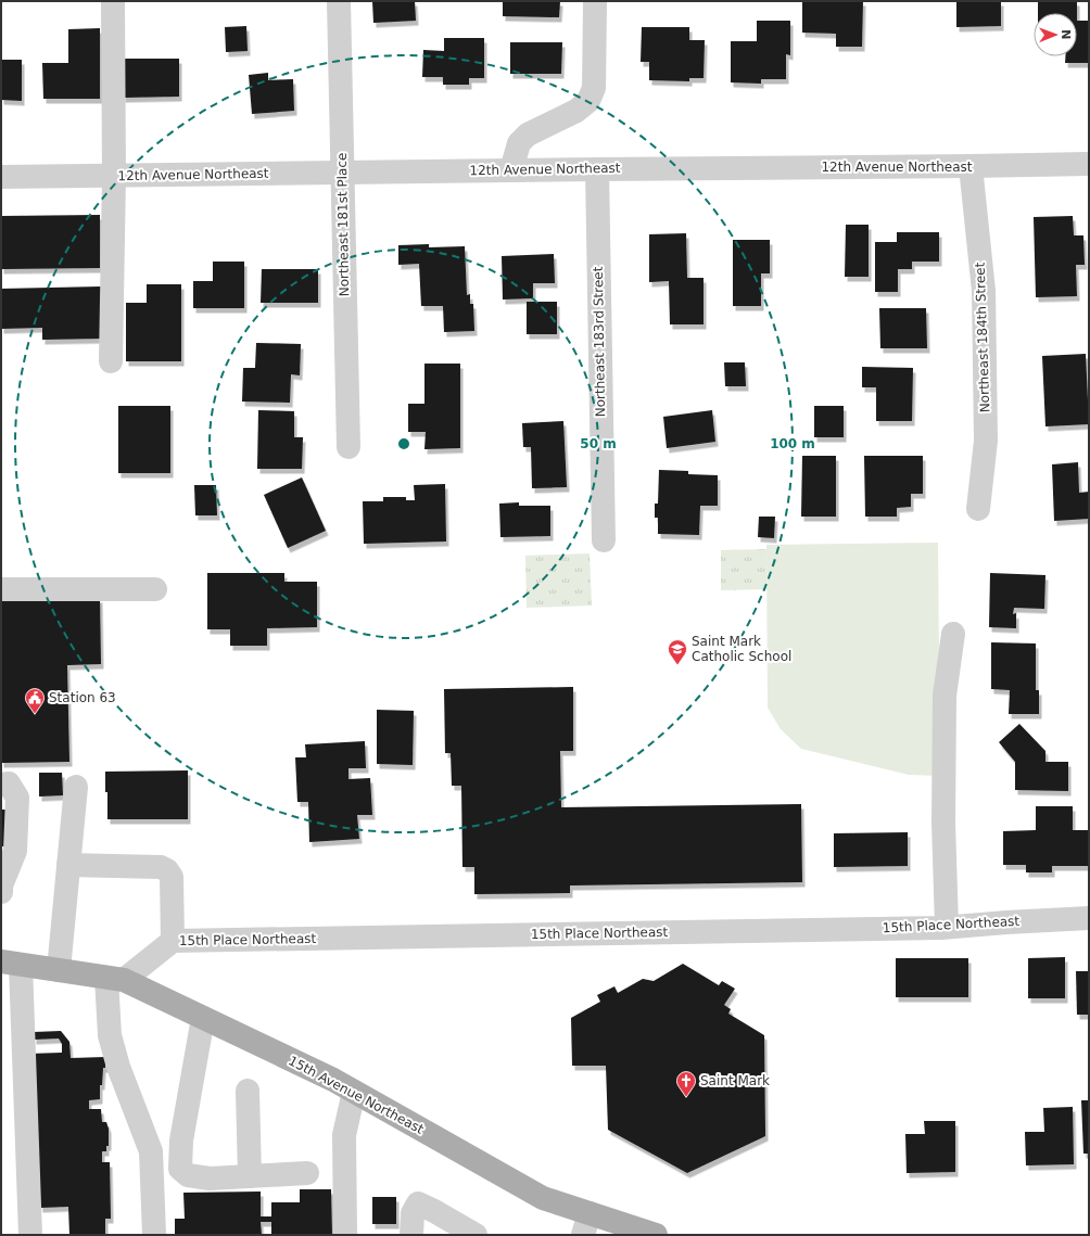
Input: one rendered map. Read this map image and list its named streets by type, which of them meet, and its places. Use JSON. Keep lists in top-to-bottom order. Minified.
{"streets":{"main road":["15th Avenue Northeast"],"street":["12th Avenue Northeast","Northeast 181st Place","Northeast 184th Street","Northeast 183rd Street","15th Place Northeast"]},"crossings":[["12th Avenue Northeast","Northeast 181st Place"],["12th Avenue Northeast","Northeast 184th Street"],["12th Avenue Northeast","Northeast 183rd Street"],["15th Place Northeast","15th Avenue Northeast"]],"places":{"school or university":["Saint Mark Catholic School"],"public building":["Station 63"],"church":["Saint Mark"]},"north":"right","rings":["50 m","100 m"]}
